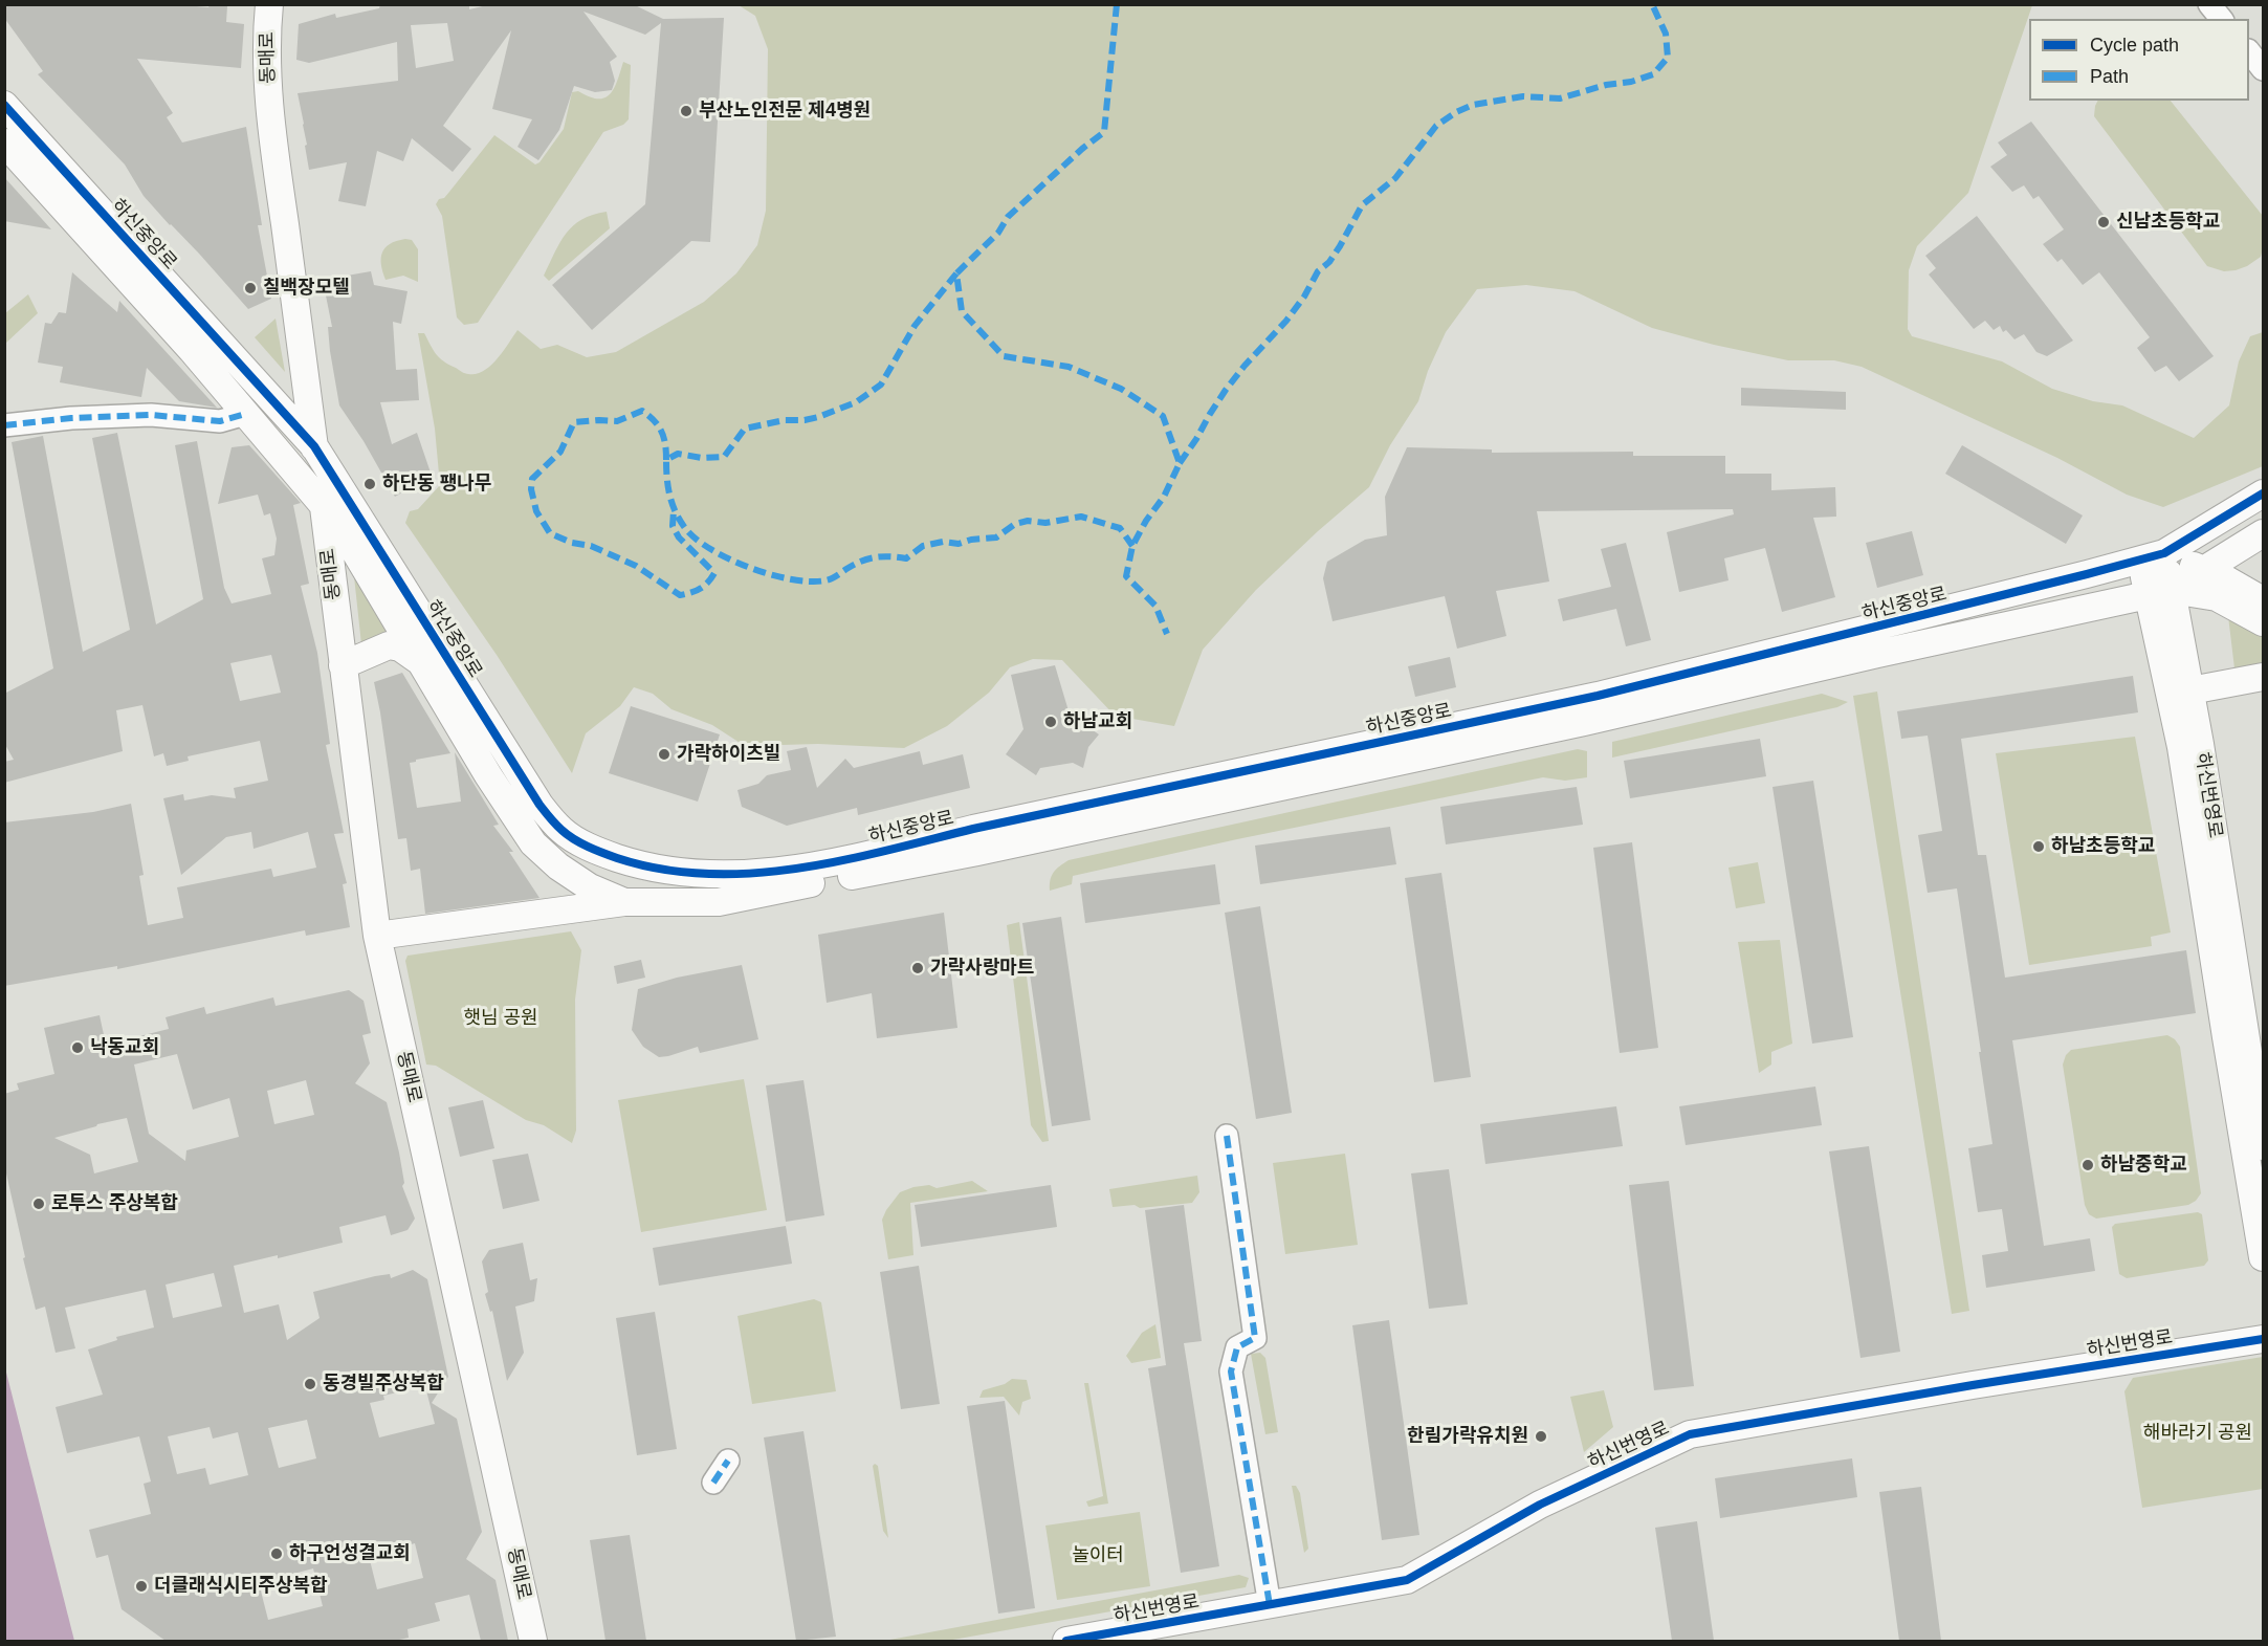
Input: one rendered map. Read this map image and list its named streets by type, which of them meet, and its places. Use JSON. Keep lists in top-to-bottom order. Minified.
{"streets":{"street":["동매로","하신중앙로","하신번영로"]},"crossings":[["동매로","하신중앙로"],["하신중앙로","하신번영로"]],"parks":["햇님 공원","해바라기 공원","놀이터"],"places":["부산노인전문 제4병원","신남초등학교","칠백장모텔","하단동 팽나무","하남교회","가락하이츠빌","하남초등학교","가락사랑마트","낙동교회","하남중학교","로투스 주상복합","동경빌주상복합","한림가락유치원","하구언성결교회","더클래식시티주상복합"],"legend":["Cycle path","Path"]}
